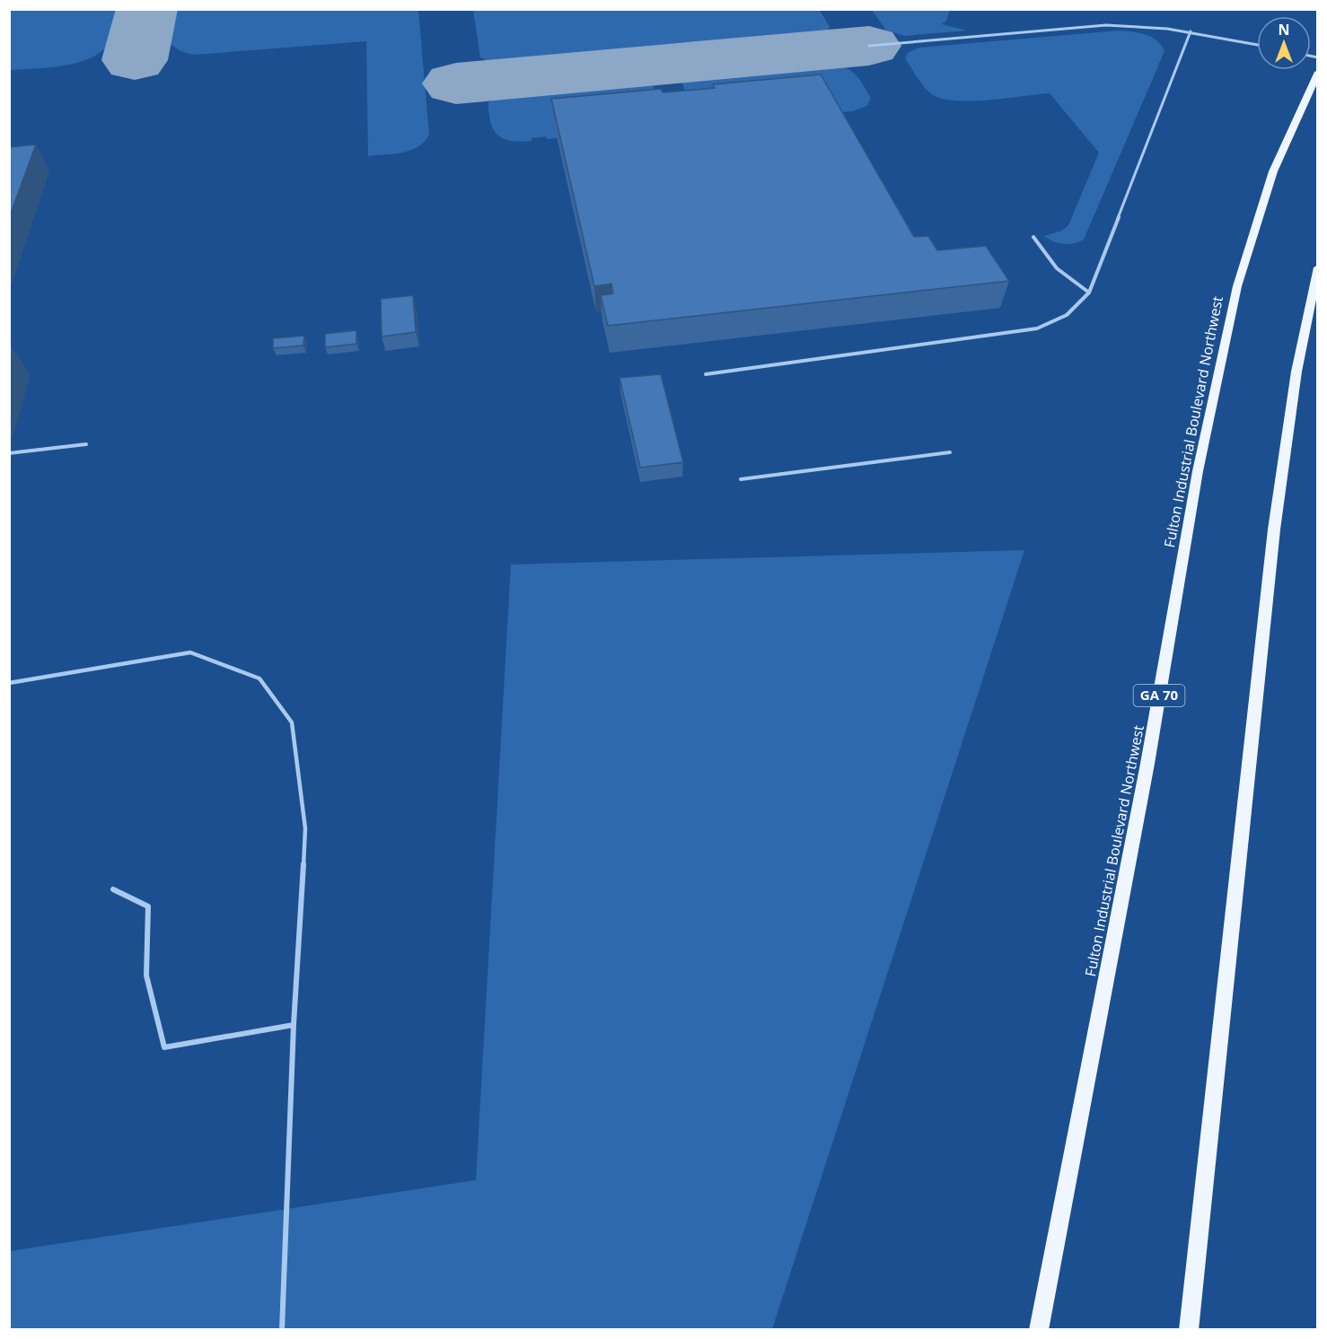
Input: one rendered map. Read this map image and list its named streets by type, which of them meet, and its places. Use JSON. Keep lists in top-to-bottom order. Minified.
{"streets":{"main road":["Fulton Industrial Boulevard Northwest","GA 70"]},"north":"top"}
